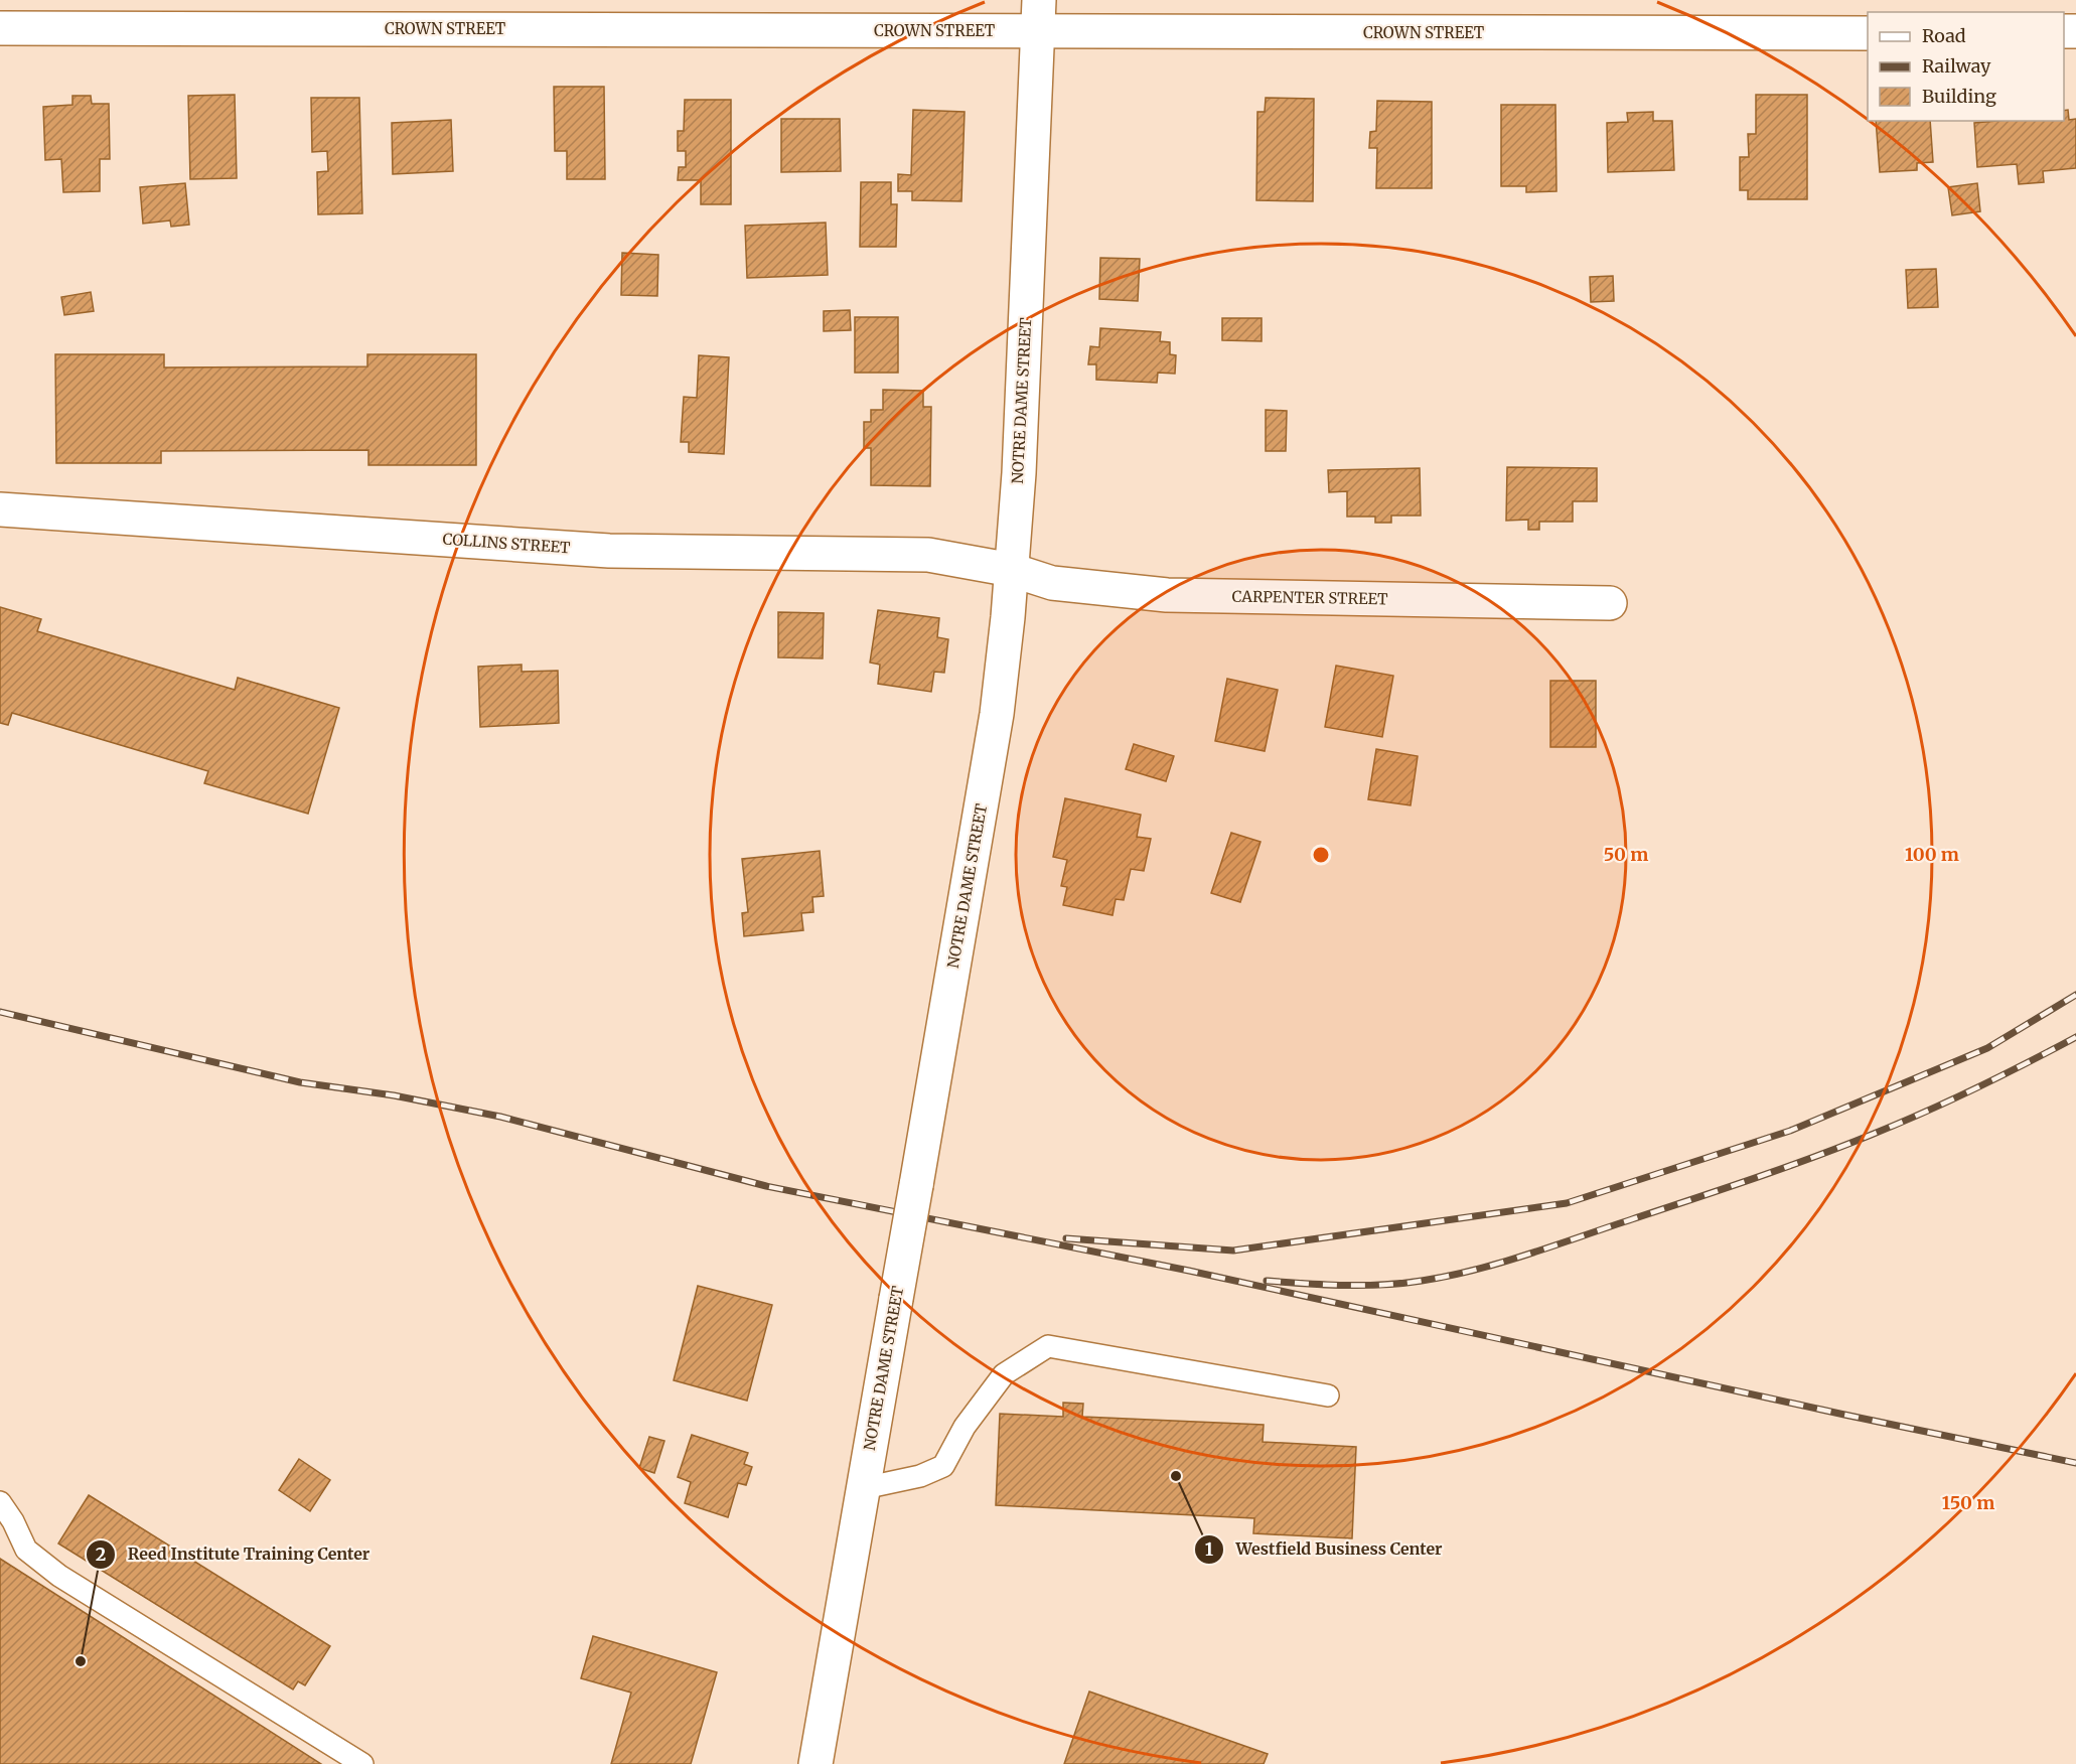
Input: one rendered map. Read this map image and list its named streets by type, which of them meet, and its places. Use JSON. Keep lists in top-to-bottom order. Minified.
{"streets":{"street":["CROWN STREET","NOTRE DAME STREET","COLLINS STREET","CARPENTER STREET"]},"crossings":[["CROWN STREET","NOTRE DAME STREET"],["NOTRE DAME STREET","COLLINS STREET"],["NOTRE DAME STREET","CARPENTER STREET"],["COLLINS STREET","CARPENTER STREET"]],"places":["Westfield Business Center","Reed Institute Training Center"],"legend":["Road","Railway","Building"],"rings":["50 m","100 m","150 m"]}
